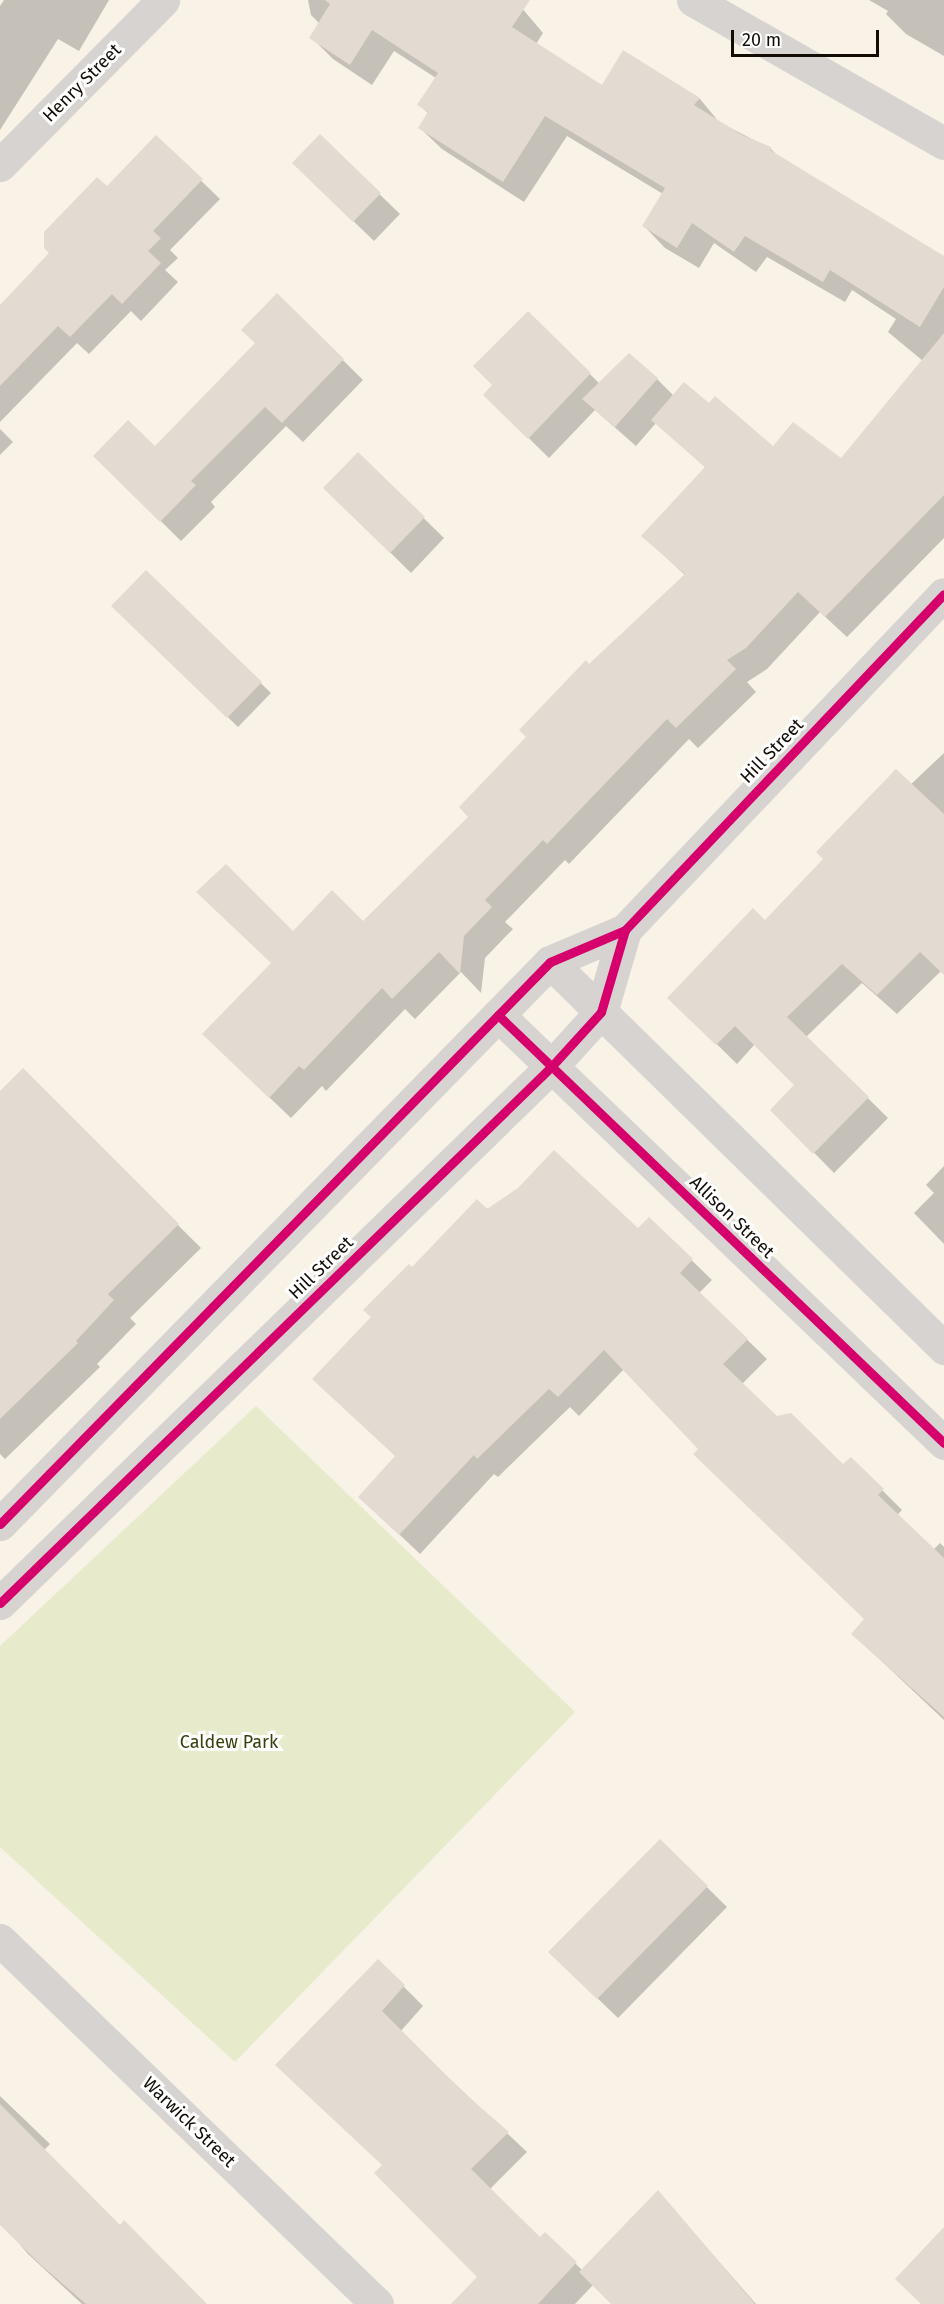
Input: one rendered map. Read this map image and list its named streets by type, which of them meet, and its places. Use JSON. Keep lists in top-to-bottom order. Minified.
{"streets":{"street":["Henry Street","Hill Street","Allison Street","Warwick Street"]},"crossings":[["Hill Street","Allison Street"]],"parks":["Caldew Park"],"scale_bar":"20 m"}
